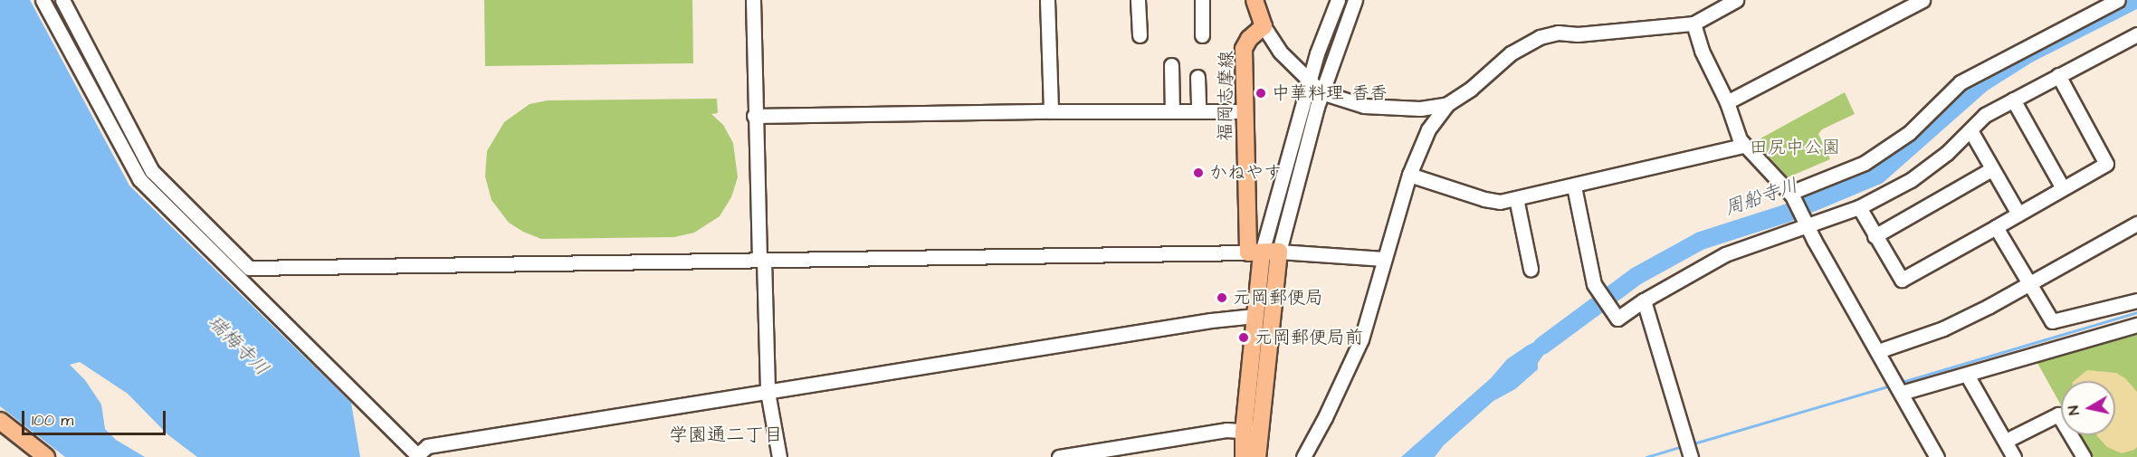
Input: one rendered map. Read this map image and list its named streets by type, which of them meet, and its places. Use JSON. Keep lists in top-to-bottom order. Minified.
{"streets":{"main road":["福岡志摩線"]},"districts":["学園通二丁目"],"water":["周船寺川","瑞梅寺川"],"parks":["田尻中公園"],"places":["中華料理 香香","かねやす","元岡郵便局","元岡郵便局前"],"scale_bar":"100 m","north":"left"}
